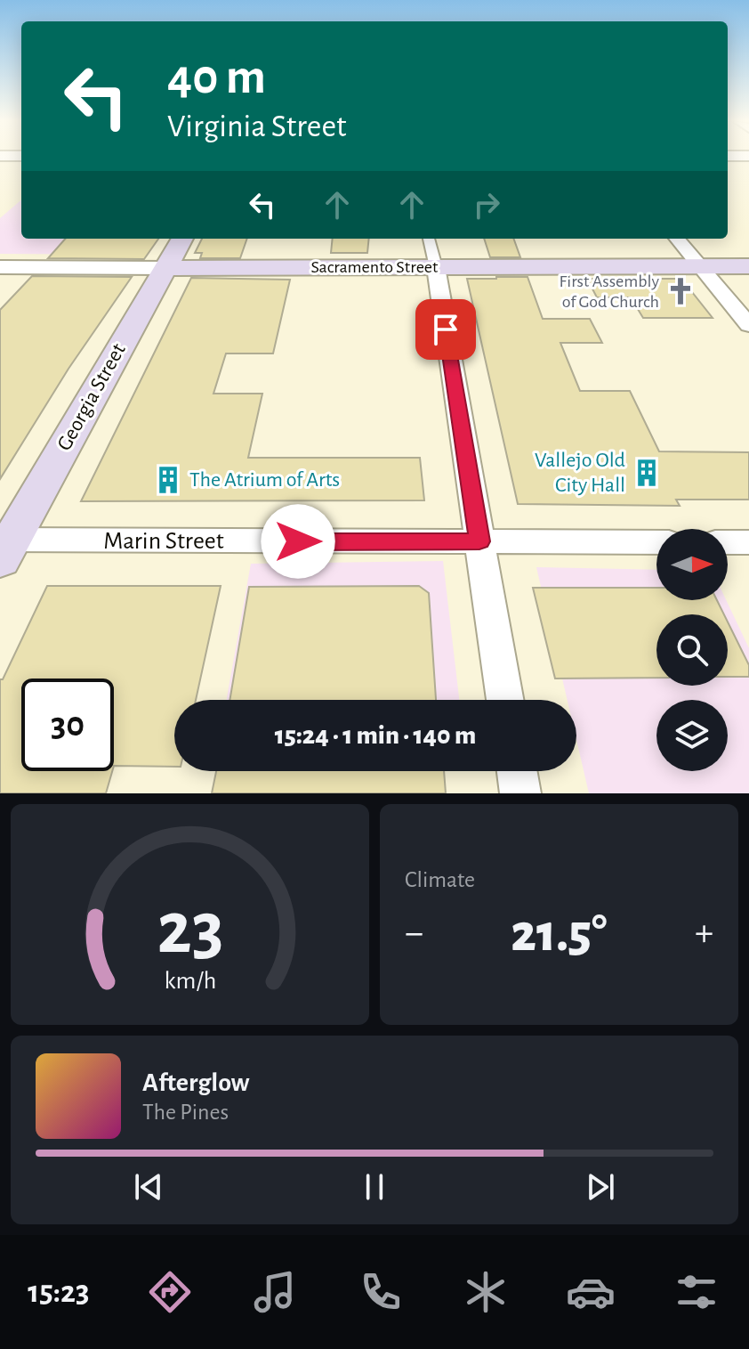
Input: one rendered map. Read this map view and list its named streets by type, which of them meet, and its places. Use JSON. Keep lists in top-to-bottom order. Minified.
{"streets":{"main road":["Sacramento Street","Georgia Street"],"street":["Marin Street"]},"crossings":[["Sacramento Street","Georgia Street"],["Georgia Street","Marin Street"]],"places":{"church":["First Assembly of God Church"],"building":["Vallejo Old City Hall","The Atrium of Arts"]},"north":"right","page":{"turn":["40 m","Virginia Street"],"limit":"30","trip":"15:24 · 1 min · 140 m","tile":"Climate","heat":["−","21.5°","+"],"song":["Afterglow","The Pines"],"tabs":"15:23","gauge":["23","km/h"]}}
